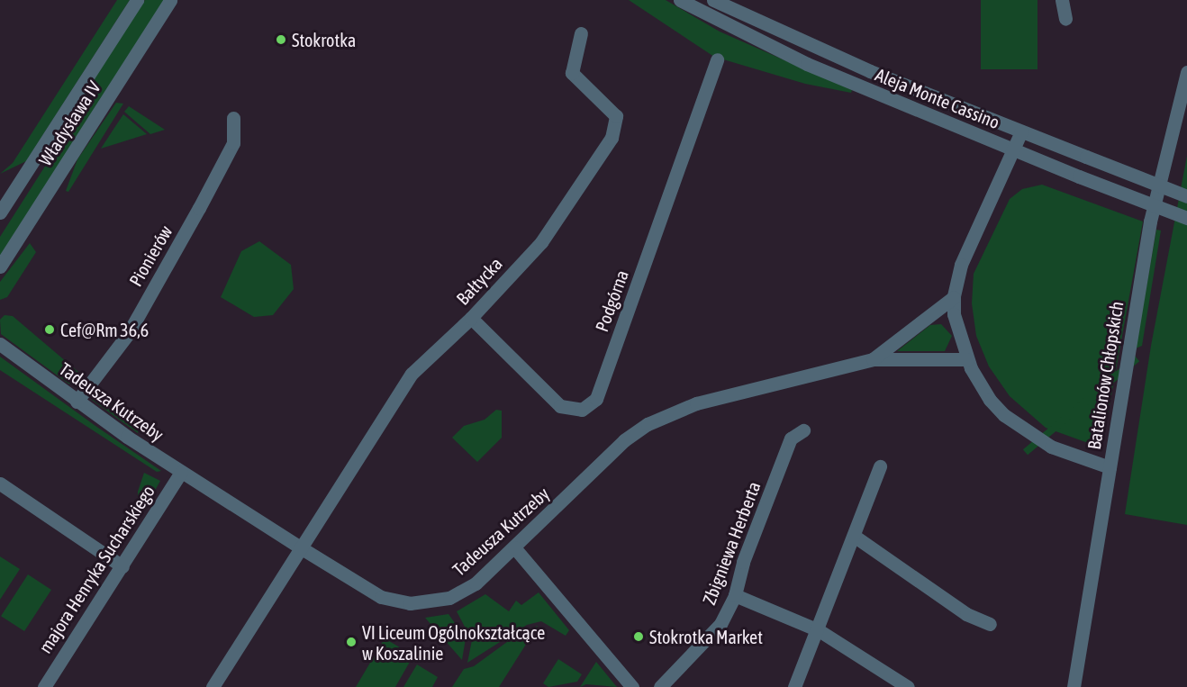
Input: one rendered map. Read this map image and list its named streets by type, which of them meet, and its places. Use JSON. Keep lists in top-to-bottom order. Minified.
{"streets":{"street":["Aleja Monte Cassino","Władysława IV","Pionierów","Bałtycka","Podgórna","Batalionów Chłopskich","Tadeusza Kutrzeby","Zbigniewa Herberta","majora Henryka Sucharskiego"]},"crossings":[["Pionierów","Tadeusza Kutrzeby"],["Bałtycka","Podgórna"],["Bałtycka","Tadeusza Kutrzeby"],["Tadeusza Kutrzeby","majora Henryka Sucharskiego"]],"places":["Stokrotka","Cef@Rm 36,6","Stokrotka Market","VI Liceum Ogólnokształcące w Koszalinie"]}
